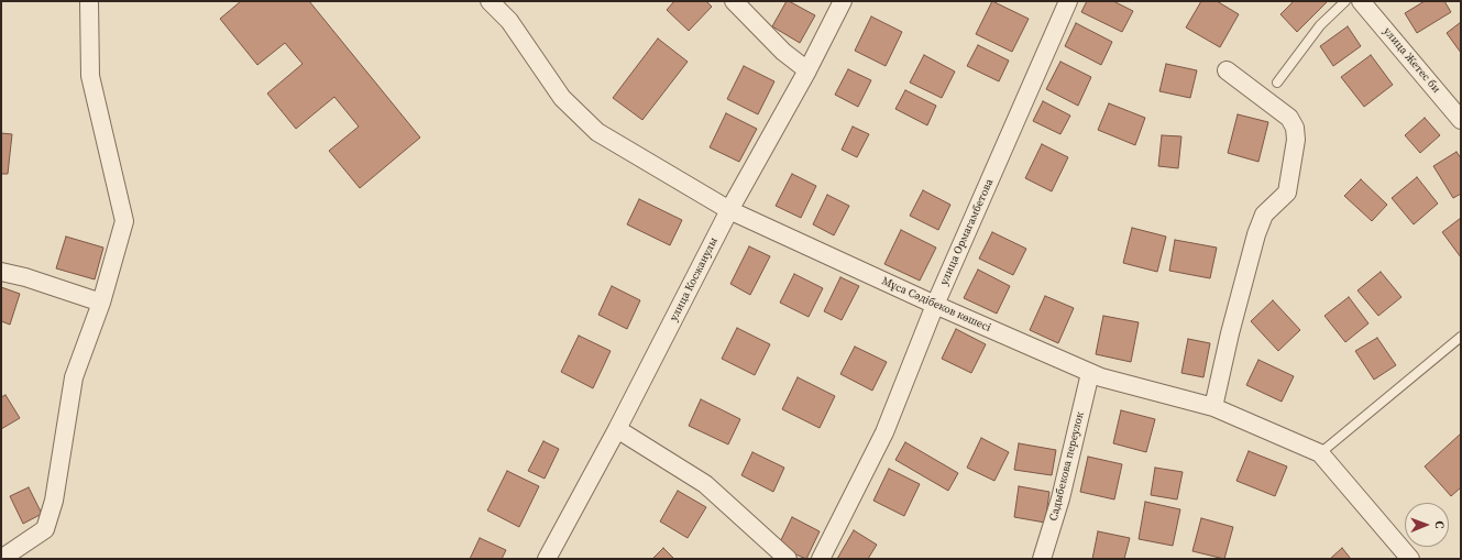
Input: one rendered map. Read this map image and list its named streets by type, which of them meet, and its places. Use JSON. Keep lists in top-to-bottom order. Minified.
{"streets":{"street":["улица Жетес би","улица Ормагамбетова","улица Косжанулы","Мұса Сәдібеков көшесі","Садыбекова переулок"]},"crossings":[["улица Ормагамбетова","Мұса Сәдібеков көшесі"],["улица Косжанулы","Мұса Сәдібеков көшесі"],["Мұса Сәдібеков көшесі","Садыбекова переулок"]],"north":"right"}
